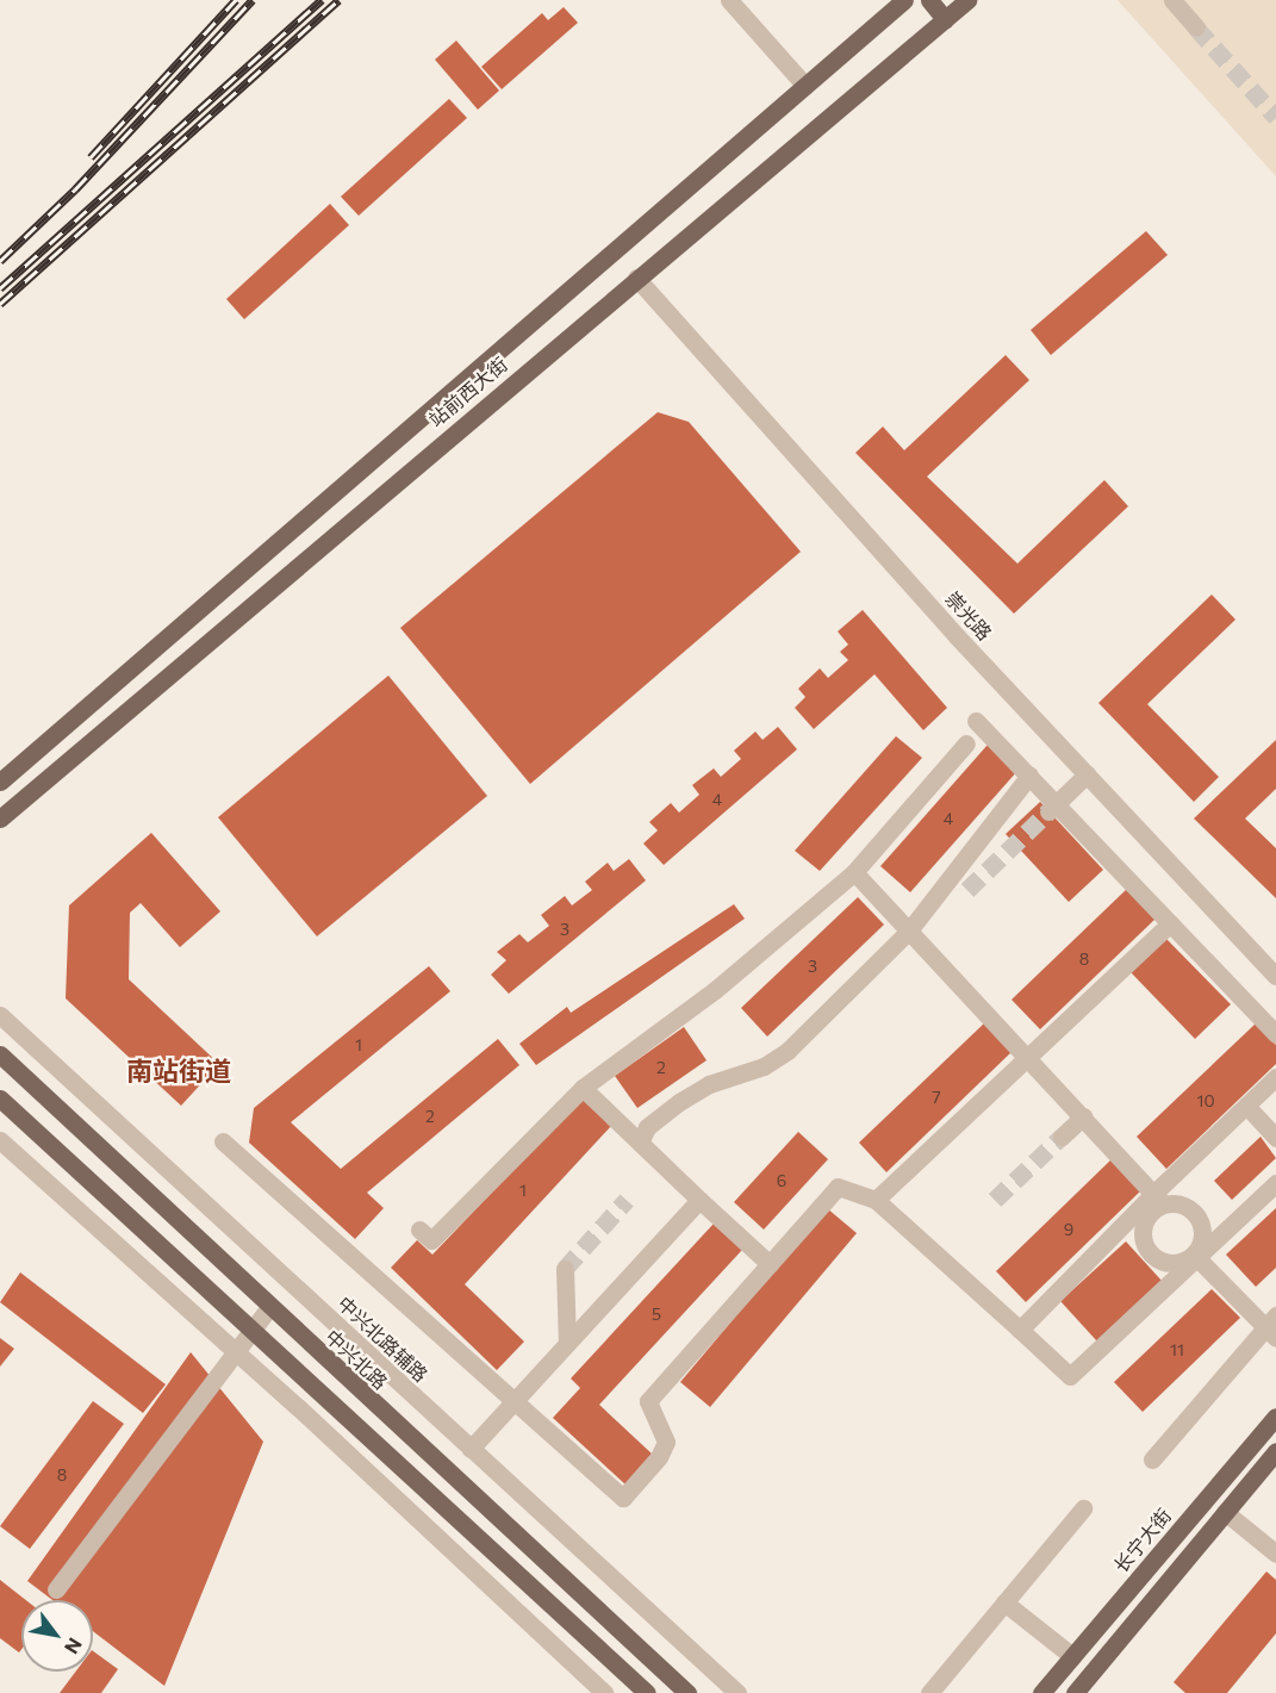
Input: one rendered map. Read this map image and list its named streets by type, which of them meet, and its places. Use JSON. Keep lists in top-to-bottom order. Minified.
{"streets":{"main road":["站前西大街","中兴北路","长宁大街"],"street":["崇光路","中兴北路辅路"]},"crossings":[["站前西大街","崇光路"]],"districts":["南站街道"],"house_numbers":["4","4","3","8","3","1","2","7","10","2","6","1","9","5","11","8"],"north":"bottom right"}
